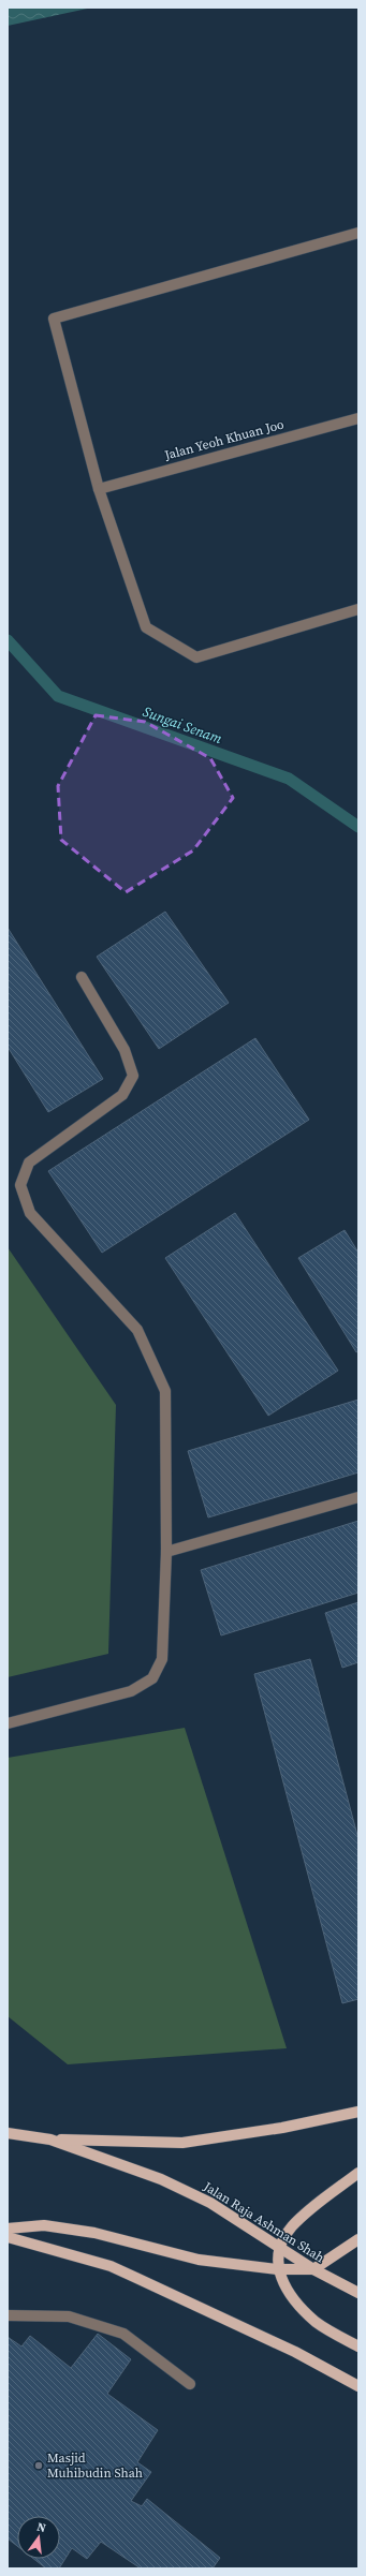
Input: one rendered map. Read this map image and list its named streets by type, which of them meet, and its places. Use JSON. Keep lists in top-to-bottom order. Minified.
{"streets":{"main road":["Jalan Raja Ashman Shah"],"street":["Jalan Yeoh Khuan Joo"]},"water":["Sungai Senam"],"places":["Masjid Muhibudin Shah"],"north":"top"}
